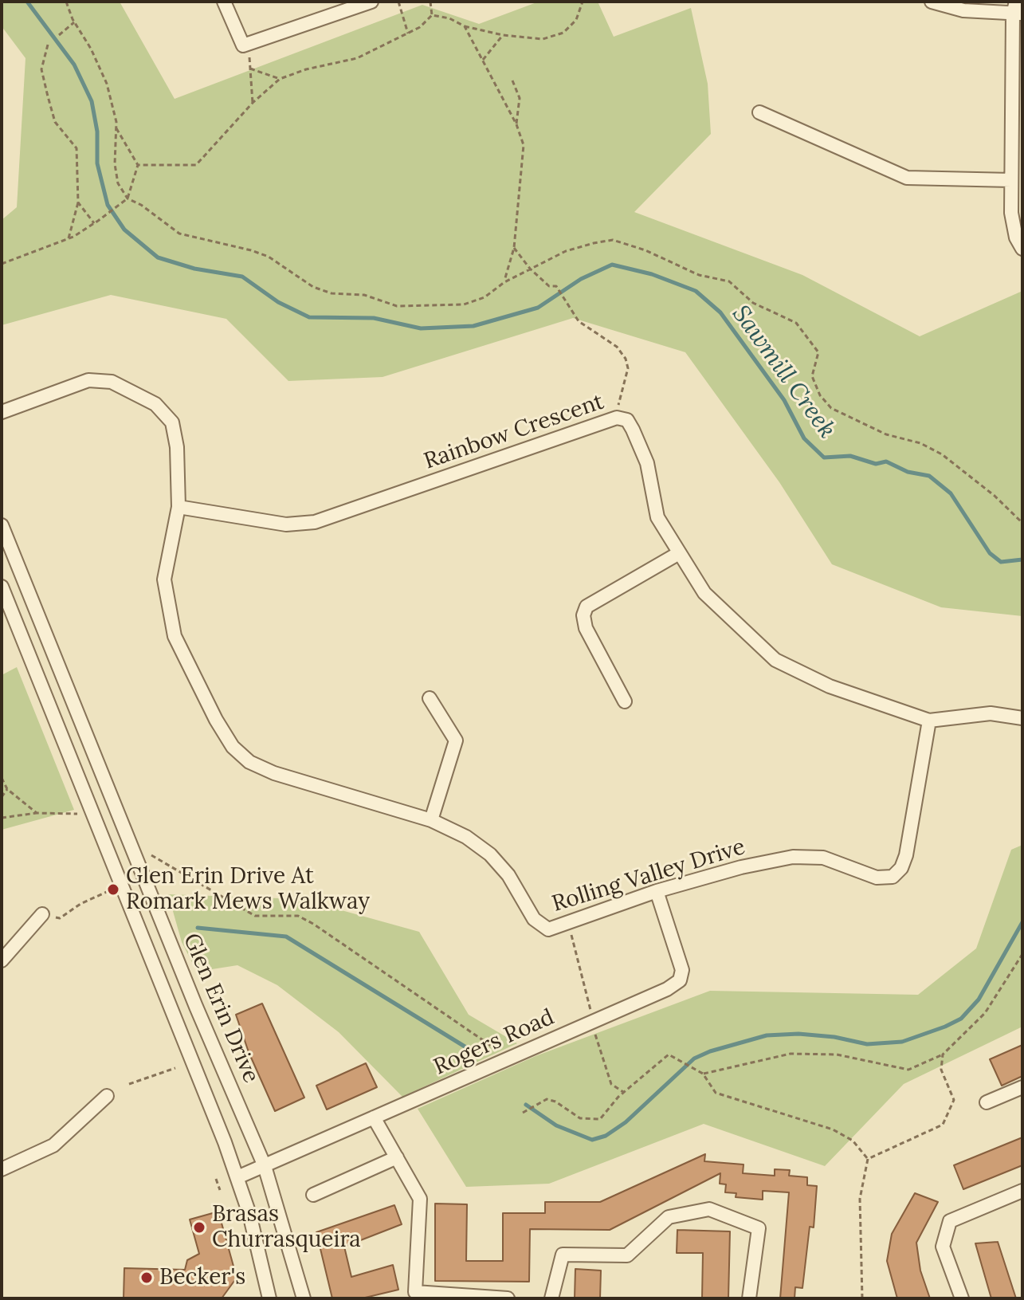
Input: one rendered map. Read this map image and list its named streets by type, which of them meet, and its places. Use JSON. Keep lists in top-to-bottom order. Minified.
{"streets":{"street":["Rainbow Crescent","Rolling Valley Drive","Glen Erin Drive","Rogers Road"]},"crossings":[["Rainbow Crescent","Rolling Valley Drive"],["Rolling Valley Drive","Rogers Road"],["Glen Erin Drive","Rogers Road"]],"water":["Sawmill Creek"],"places":["Glen Erin Drive At Romark Mews Walkway","Brasas Churrasqueira","Becker's"]}
